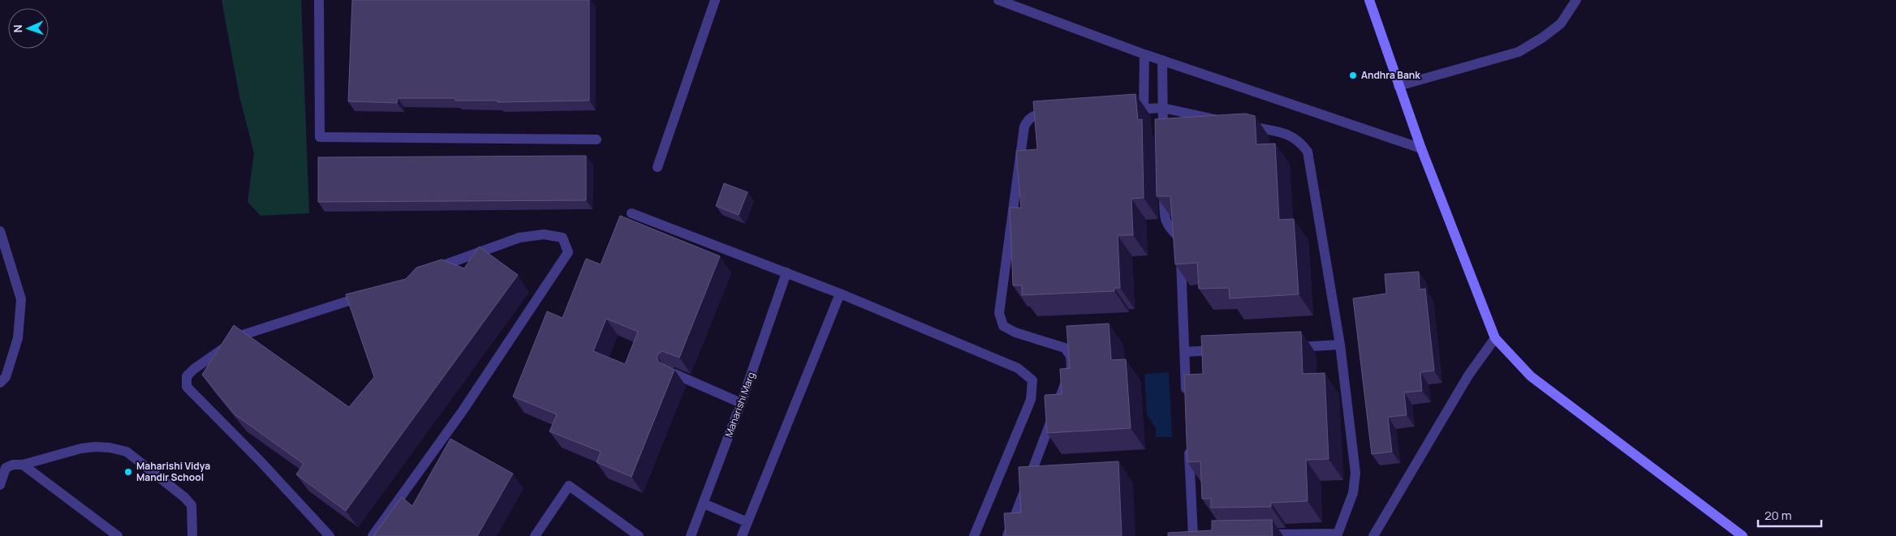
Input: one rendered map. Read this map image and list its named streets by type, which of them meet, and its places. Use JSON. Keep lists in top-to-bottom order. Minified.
{"streets":{"street":["Maharishi Marg"]},"places":["Andhra Bank","Maharishi Vidya Mandir School"],"scale_bar":"20 m","north":"left"}
